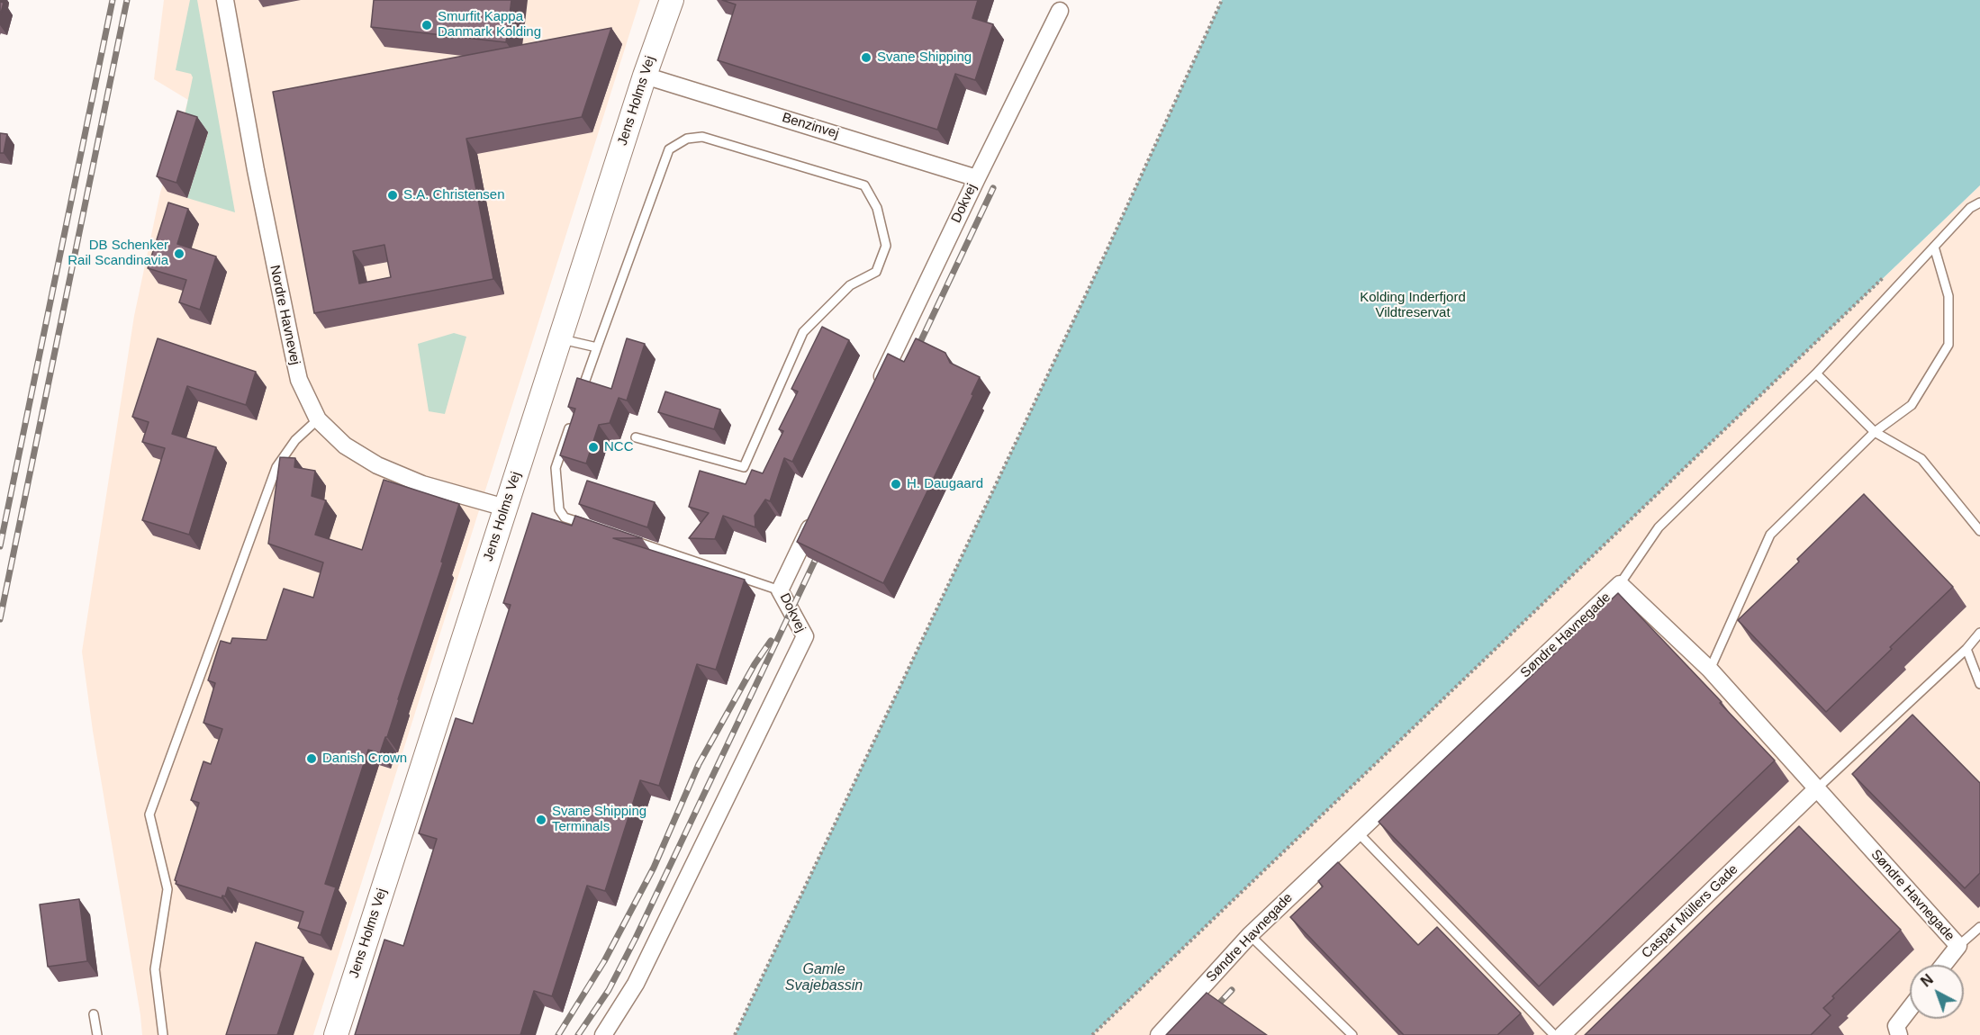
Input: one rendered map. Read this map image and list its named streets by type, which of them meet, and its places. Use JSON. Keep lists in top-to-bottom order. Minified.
{"streets":{"main road":["Jens Holms Vej"],"street":["Benzinvej","Dokvej","Nordre Havnevej","Søndre Havnegade","Caspar Müllers Gade"]},"crossings":[["Jens Holms Vej","Benzinvej"],["Jens Holms Vej","Nordre Havnevej"],["Benzinvej","Dokvej"],["Søndre Havnegade","Caspar Müllers Gade"]],"water":["Gamle Svajebassin"],"parks":["Kolding Inderfjord Vildtreservat"],"places":["Smurfit Kappa Danmark Kolding","Svane Shipping","S.A. Christensen","DB Schenker Rail Scandinavia","NCC","H. Daugaard","Danish Crown","Svane Shipping Terminals"],"north":"top left"}
